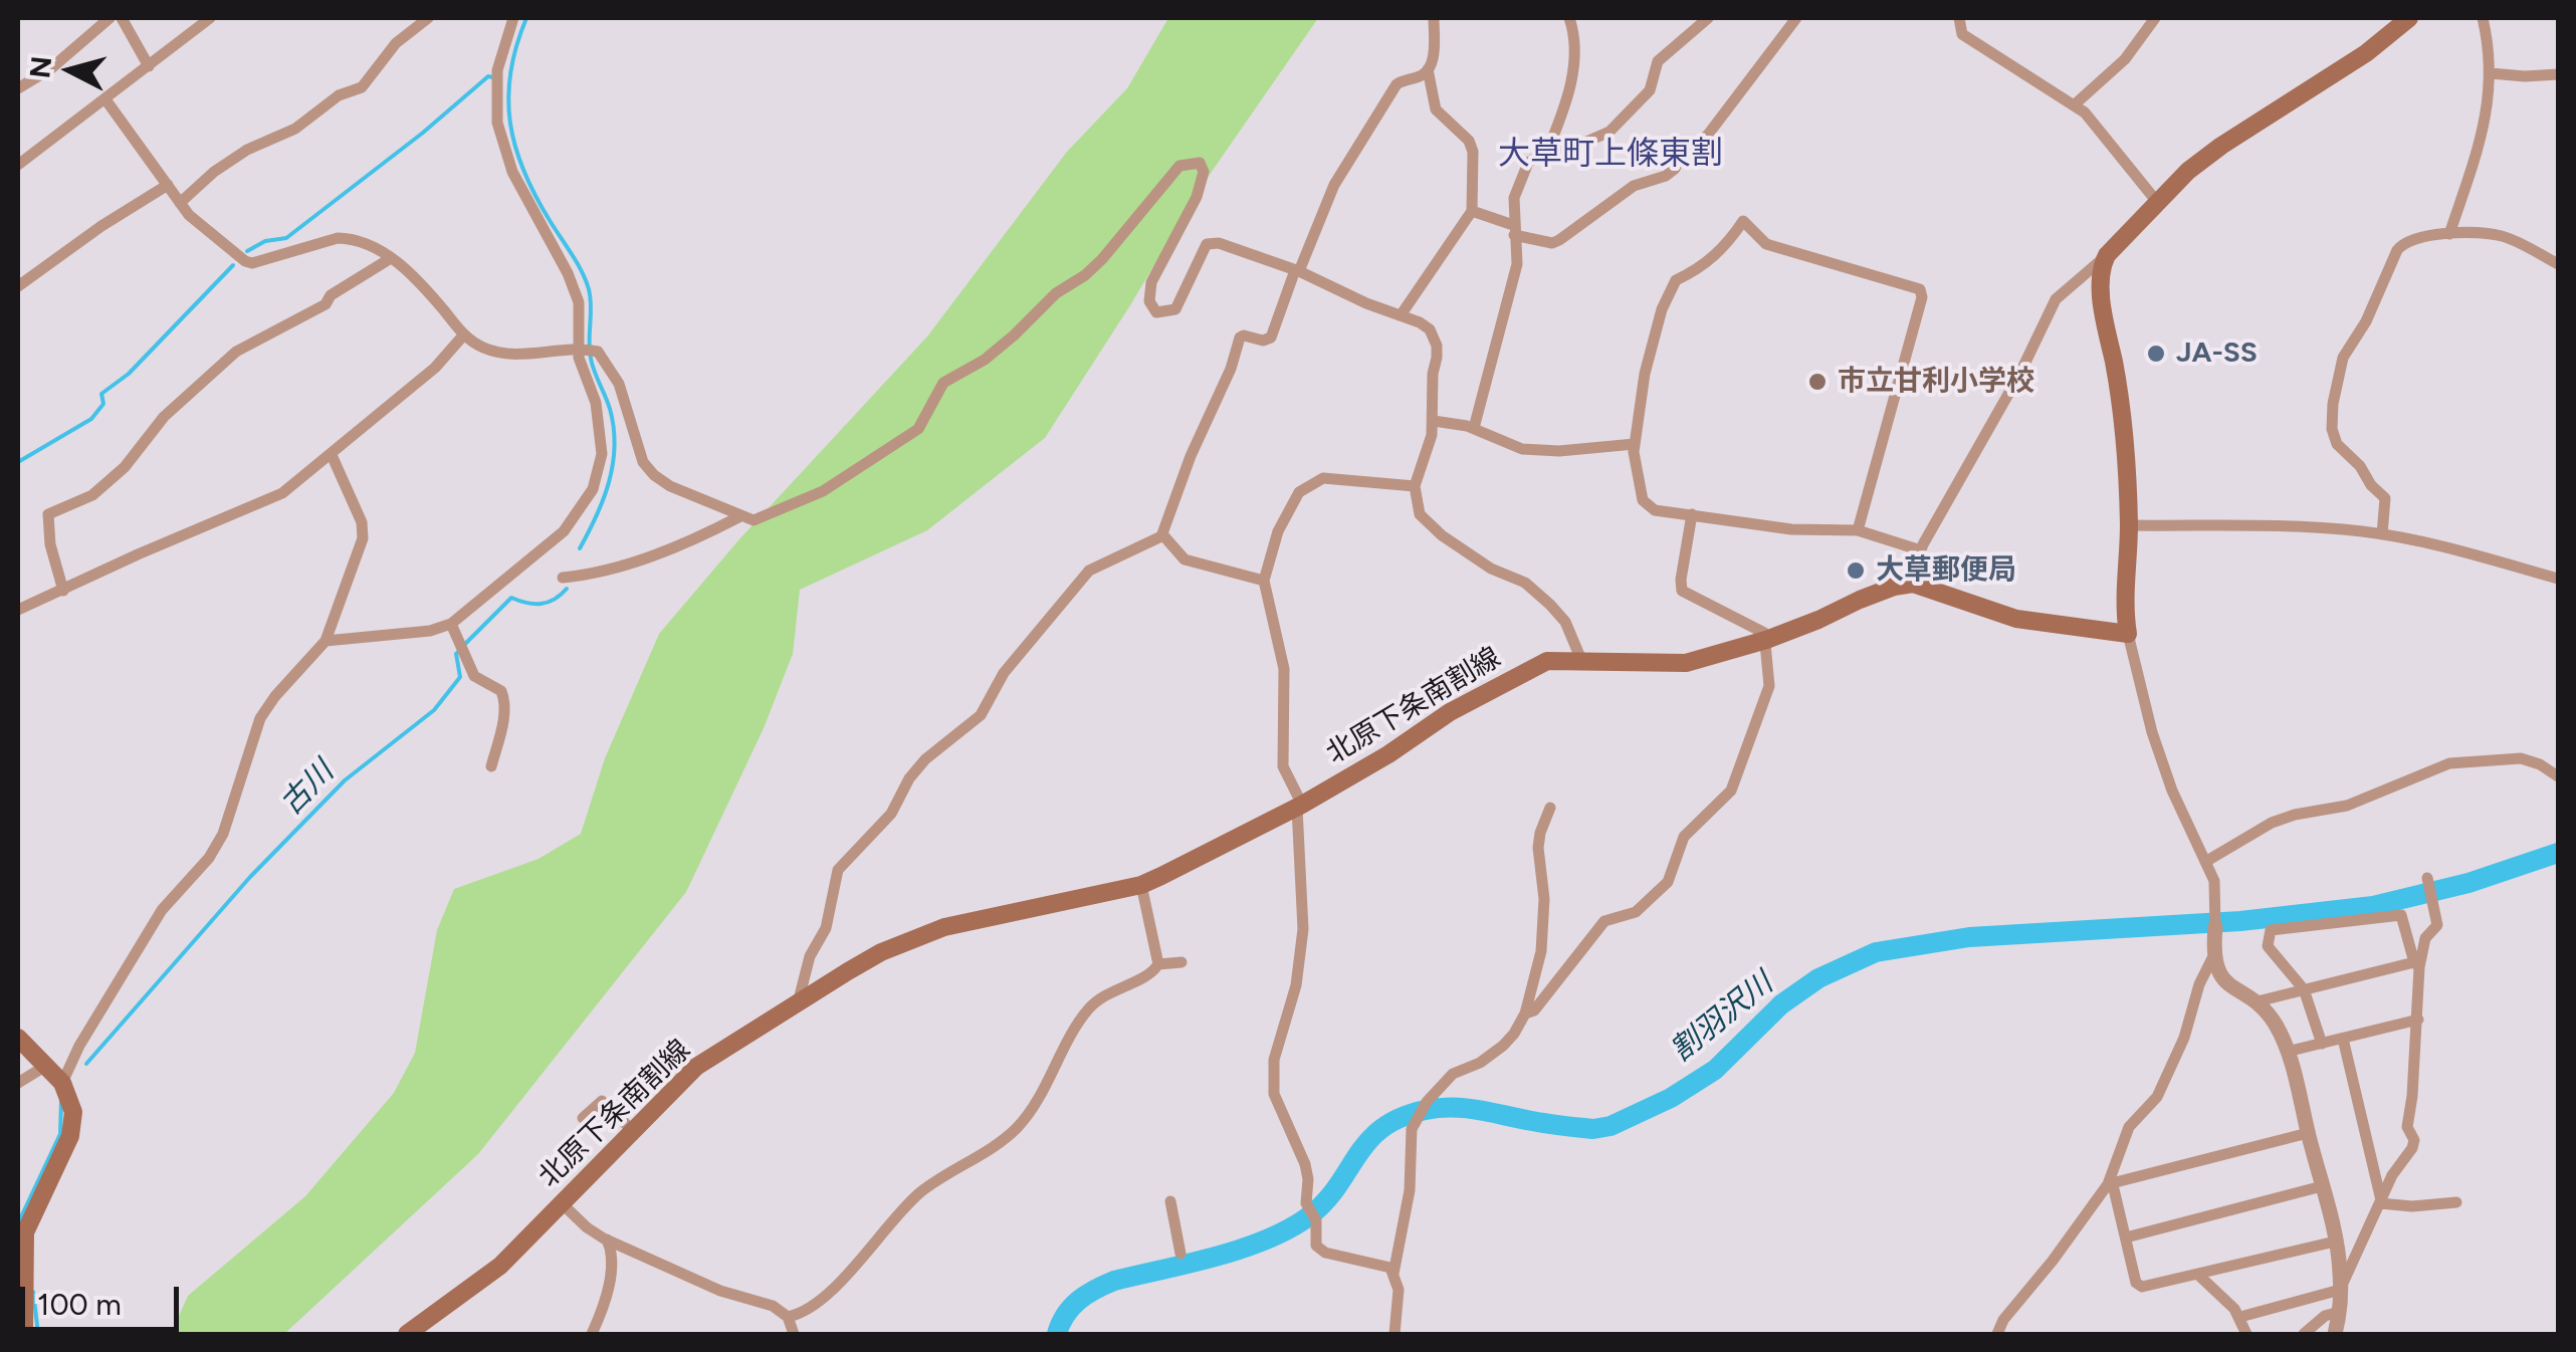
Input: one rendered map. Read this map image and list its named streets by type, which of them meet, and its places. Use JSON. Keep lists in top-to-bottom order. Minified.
{"streets":{"main road":["北原下条南割線"]},"districts":["大草町上條東割"],"water":["古川","割羽沢川"],"places":["JA-SS","市立甘利小学校","大草郵便局"],"scale_bar":"100 m","north":"left"}
